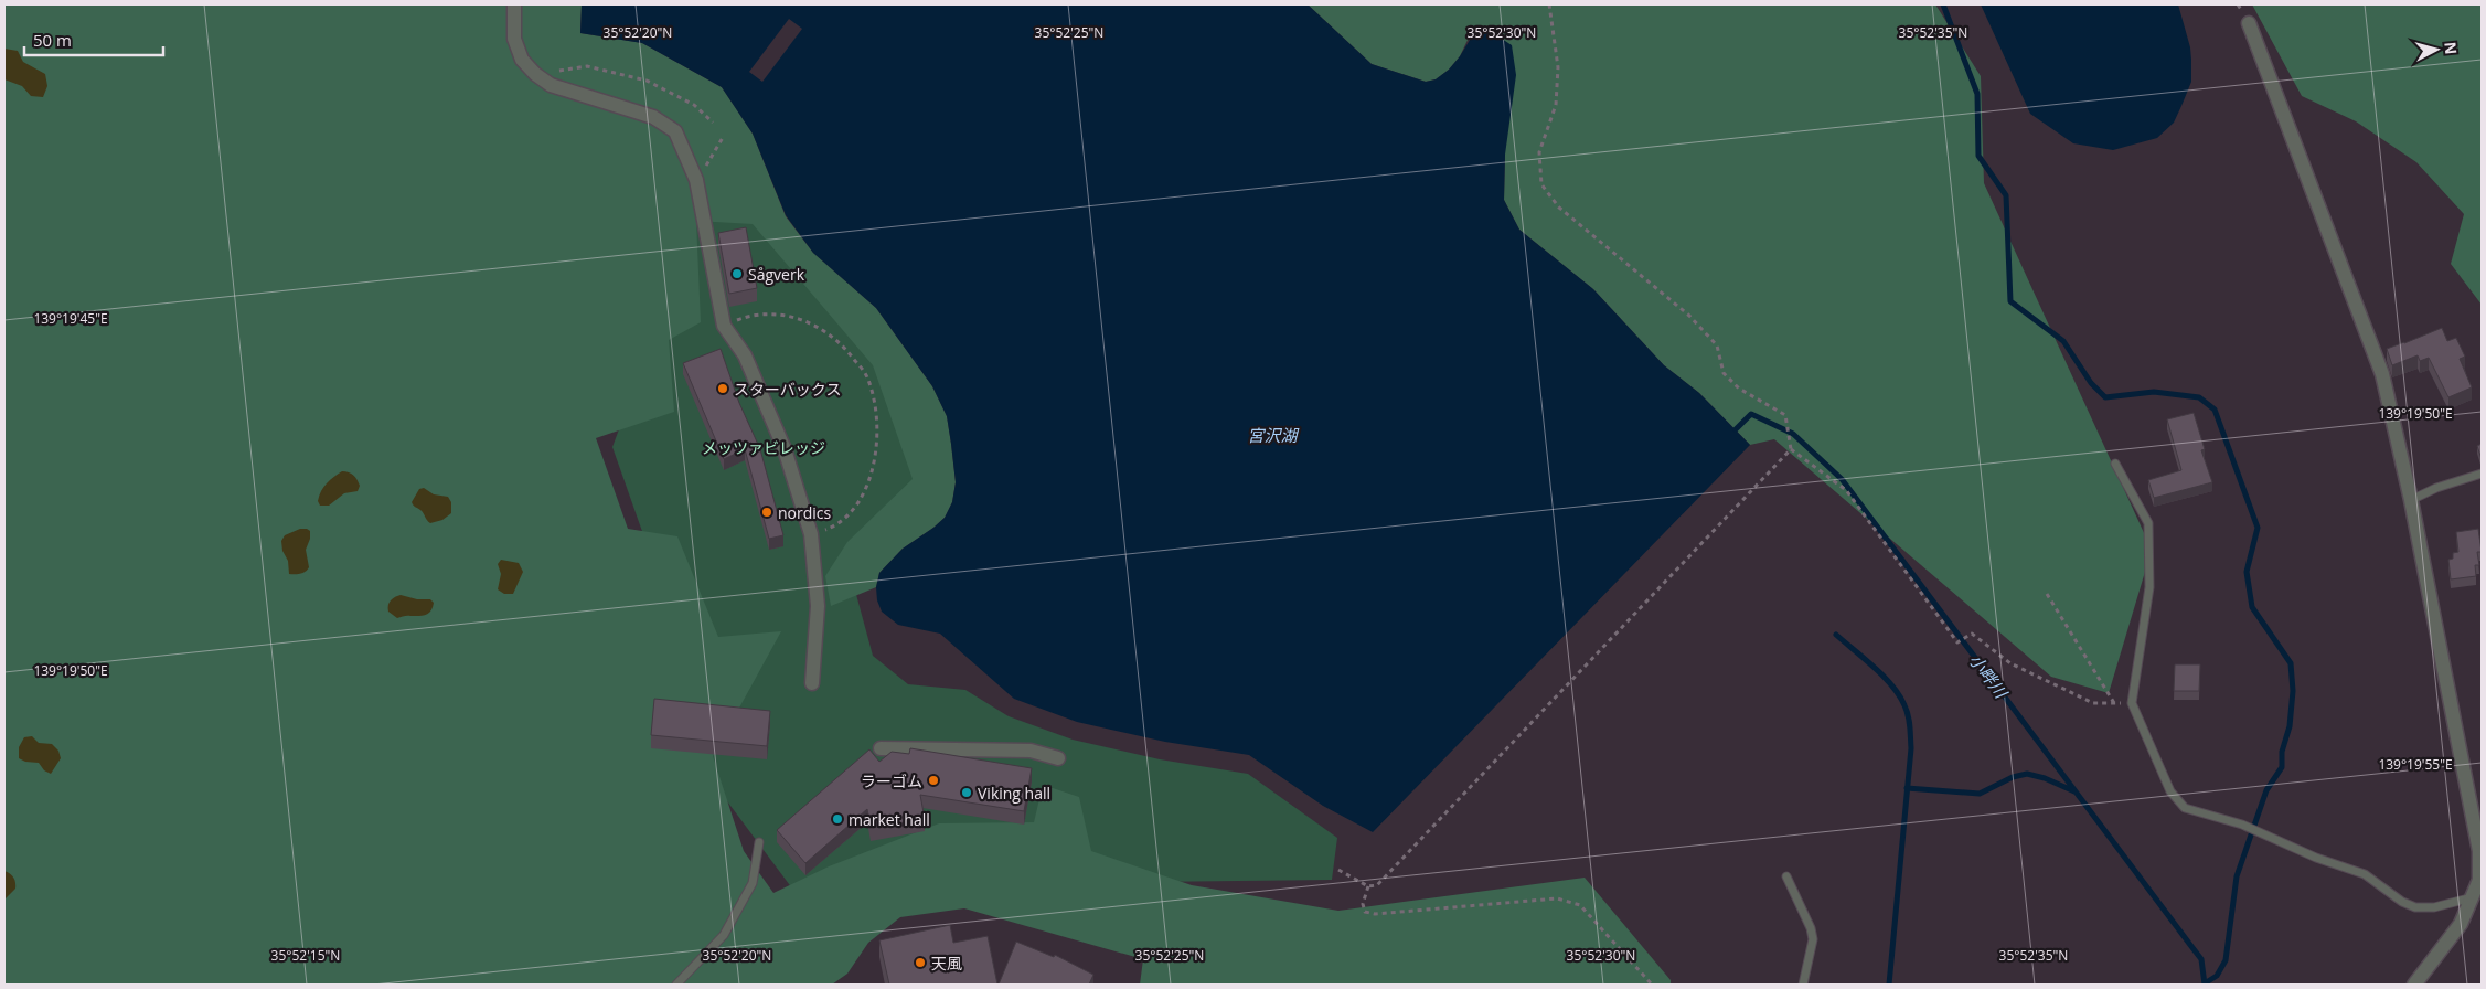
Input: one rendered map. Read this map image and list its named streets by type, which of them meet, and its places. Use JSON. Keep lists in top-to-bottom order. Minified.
{"water":["宮沢湖","小畔川"],"parks":["メッツァビレッジ"],"places":["Sågverk","スターバックス","nordics","ラーゴム","Viking hall","market hall","天風"],"scale_bar":"50 m","north":"right","coordinates":["35°52'20\"N","35°52'25\"N","35°52'30\"N","35°52'35\"N","139°19'45\"E","139°19'50\"E","139°19'55\"E","35°52'15\"N"]}
